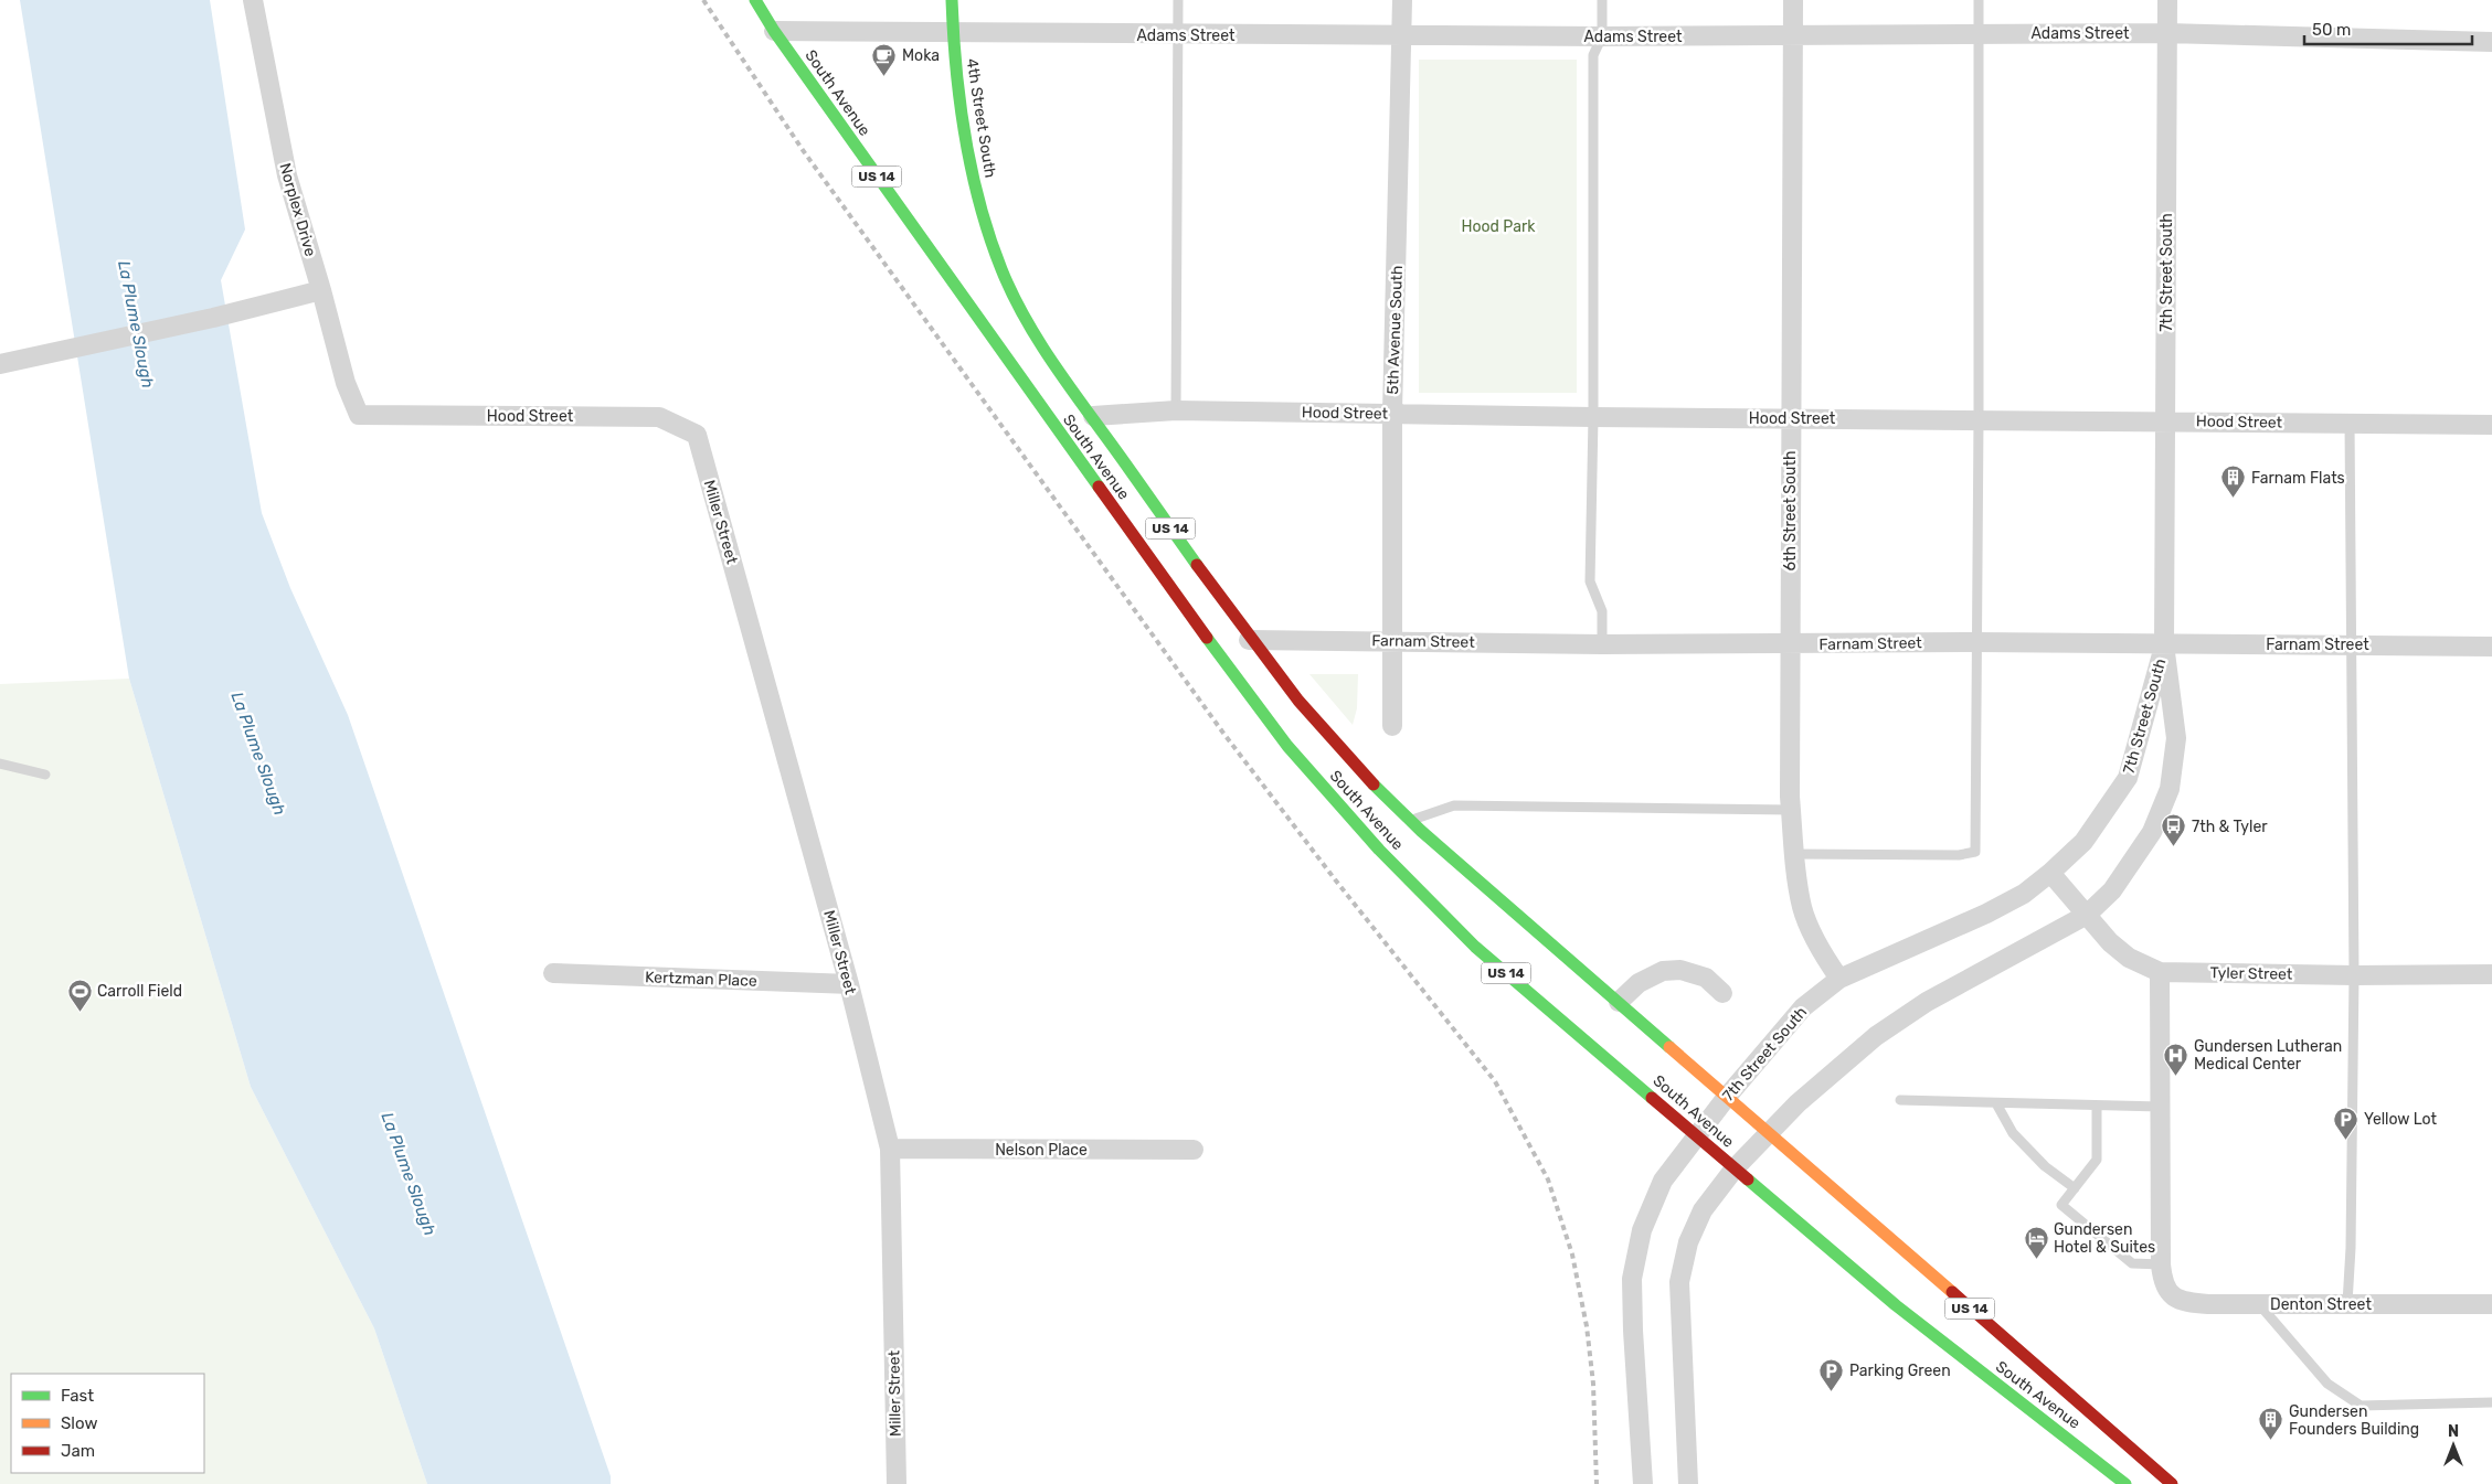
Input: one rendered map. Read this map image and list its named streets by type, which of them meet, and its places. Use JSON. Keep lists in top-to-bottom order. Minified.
{"streets":{"highway":["South Avenue","4th Street South","US 14"],"street":["Adams Street","Norplex Drive","7th Street South","5th Avenue South","Hood Street","6th Street South","Miller Street","Farnam Street","Tyler Street","Kertzman Place","Nelson Place","Denton Street"]},"crossings":[["Adams Street","South Avenue"],["Adams Street","4th Street South"],["Adams Street","7th Street South"],["Adams Street","5th Avenue South"],["Adams Street","6th Street South"],["South Avenue","4th Street South"],["South Avenue","7th Street South"],["South Avenue","Hood Street"],["South Avenue","Farnam Street"],["Norplex Drive","Hood Street"],["7th Street South","Hood Street"],["7th Street South","6th Street South"],["7th Street South","Farnam Street"],["7th Street South","Tyler Street"],["5th Avenue South","Hood Street"],["5th Avenue South","Farnam Street"],["Hood Street","6th Street South"],["Hood Street","Miller Street"],["6th Street South","Farnam Street"],["Miller Street","Kertzman Place"],["Miller Street","Nelson Place"]],"water":["La Plume Slough"],"parks":["Hood Park"],"places":{"cafe":["Moka"],"building":["Farnam Flats","Gundersen Founders Building"],"bus stop":["7th & Tyler"],"sports":["Carroll Field"],"hospital":["Gundersen Lutheran Medical Center"],"parking":["Yellow Lot","Parking Green"],"hotel":["Gundersen Hotel & Suites"]},"legend":["Fast","Slow","Jam"],"scale_bar":"50 m","north":"top"}
